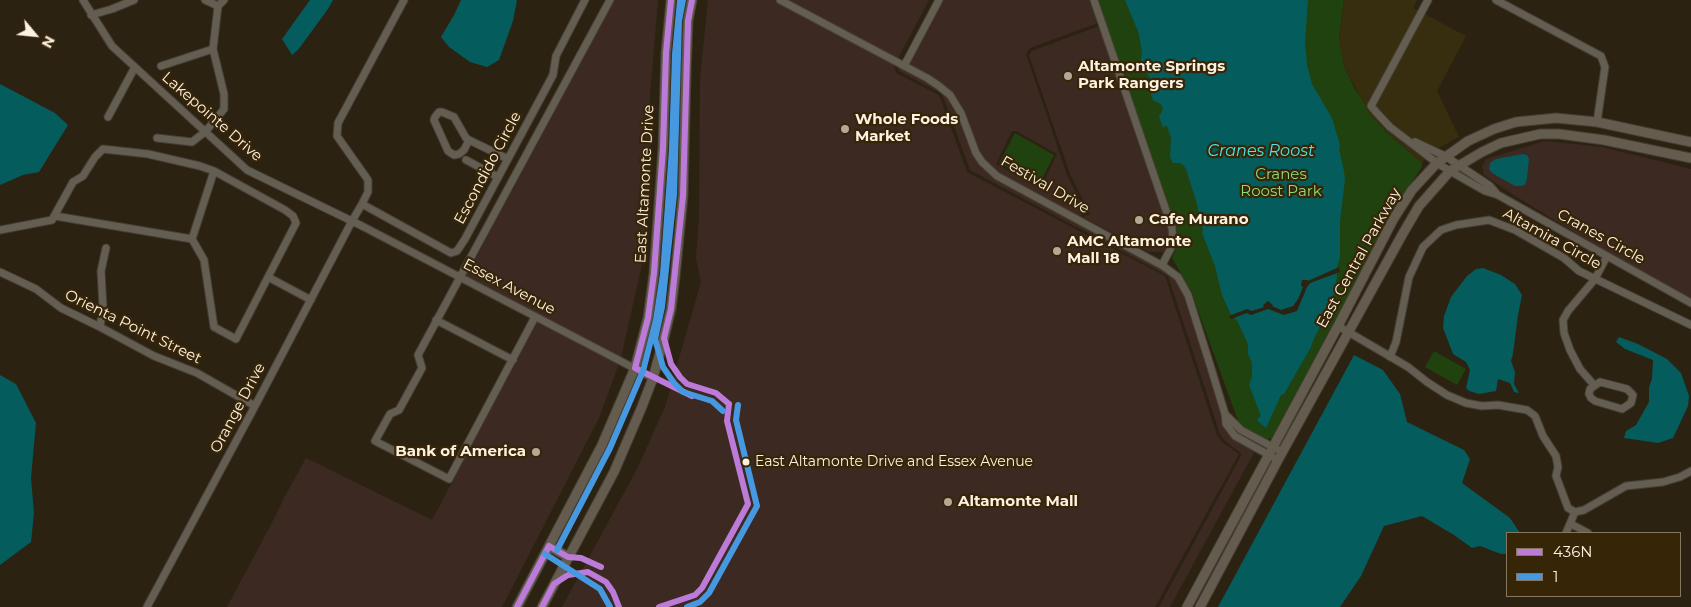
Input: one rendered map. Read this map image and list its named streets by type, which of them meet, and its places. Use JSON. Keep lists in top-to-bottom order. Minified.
{"streets":{"main road":["East Altamonte Drive","East Central Parkway"],"street":["Lakepointe Drive","Escondido Circle","Festival Drive","Cranes Circle","Altamira Circle","Essex Avenue","Orienta Point Street","Orange Drive"]},"crossings":[["Lakepointe Drive","Essex Avenue"],["Lakepointe Drive","Orange Drive"],["East Altamonte Drive","Essex Avenue"],["Festival Drive","East Central Parkway"],["Cranes Circle","East Central Parkway"],["Essex Avenue","Orange Drive"],["Orienta Point Street","Orange Drive"]],"water":["Cranes Roost"],"parks":["Cranes Roost Park"],"places":["Altamonte Springs Park Rangers","Whole Foods Market","Cafe Murano","AMC Altamonte Mall 18","Bank of America","East Altamonte Drive and Essex Avenue","Altamonte Mall"],"lines":["transit line 436N","transit line 1"],"legend":["436N","1"],"north":"bottom right"}
